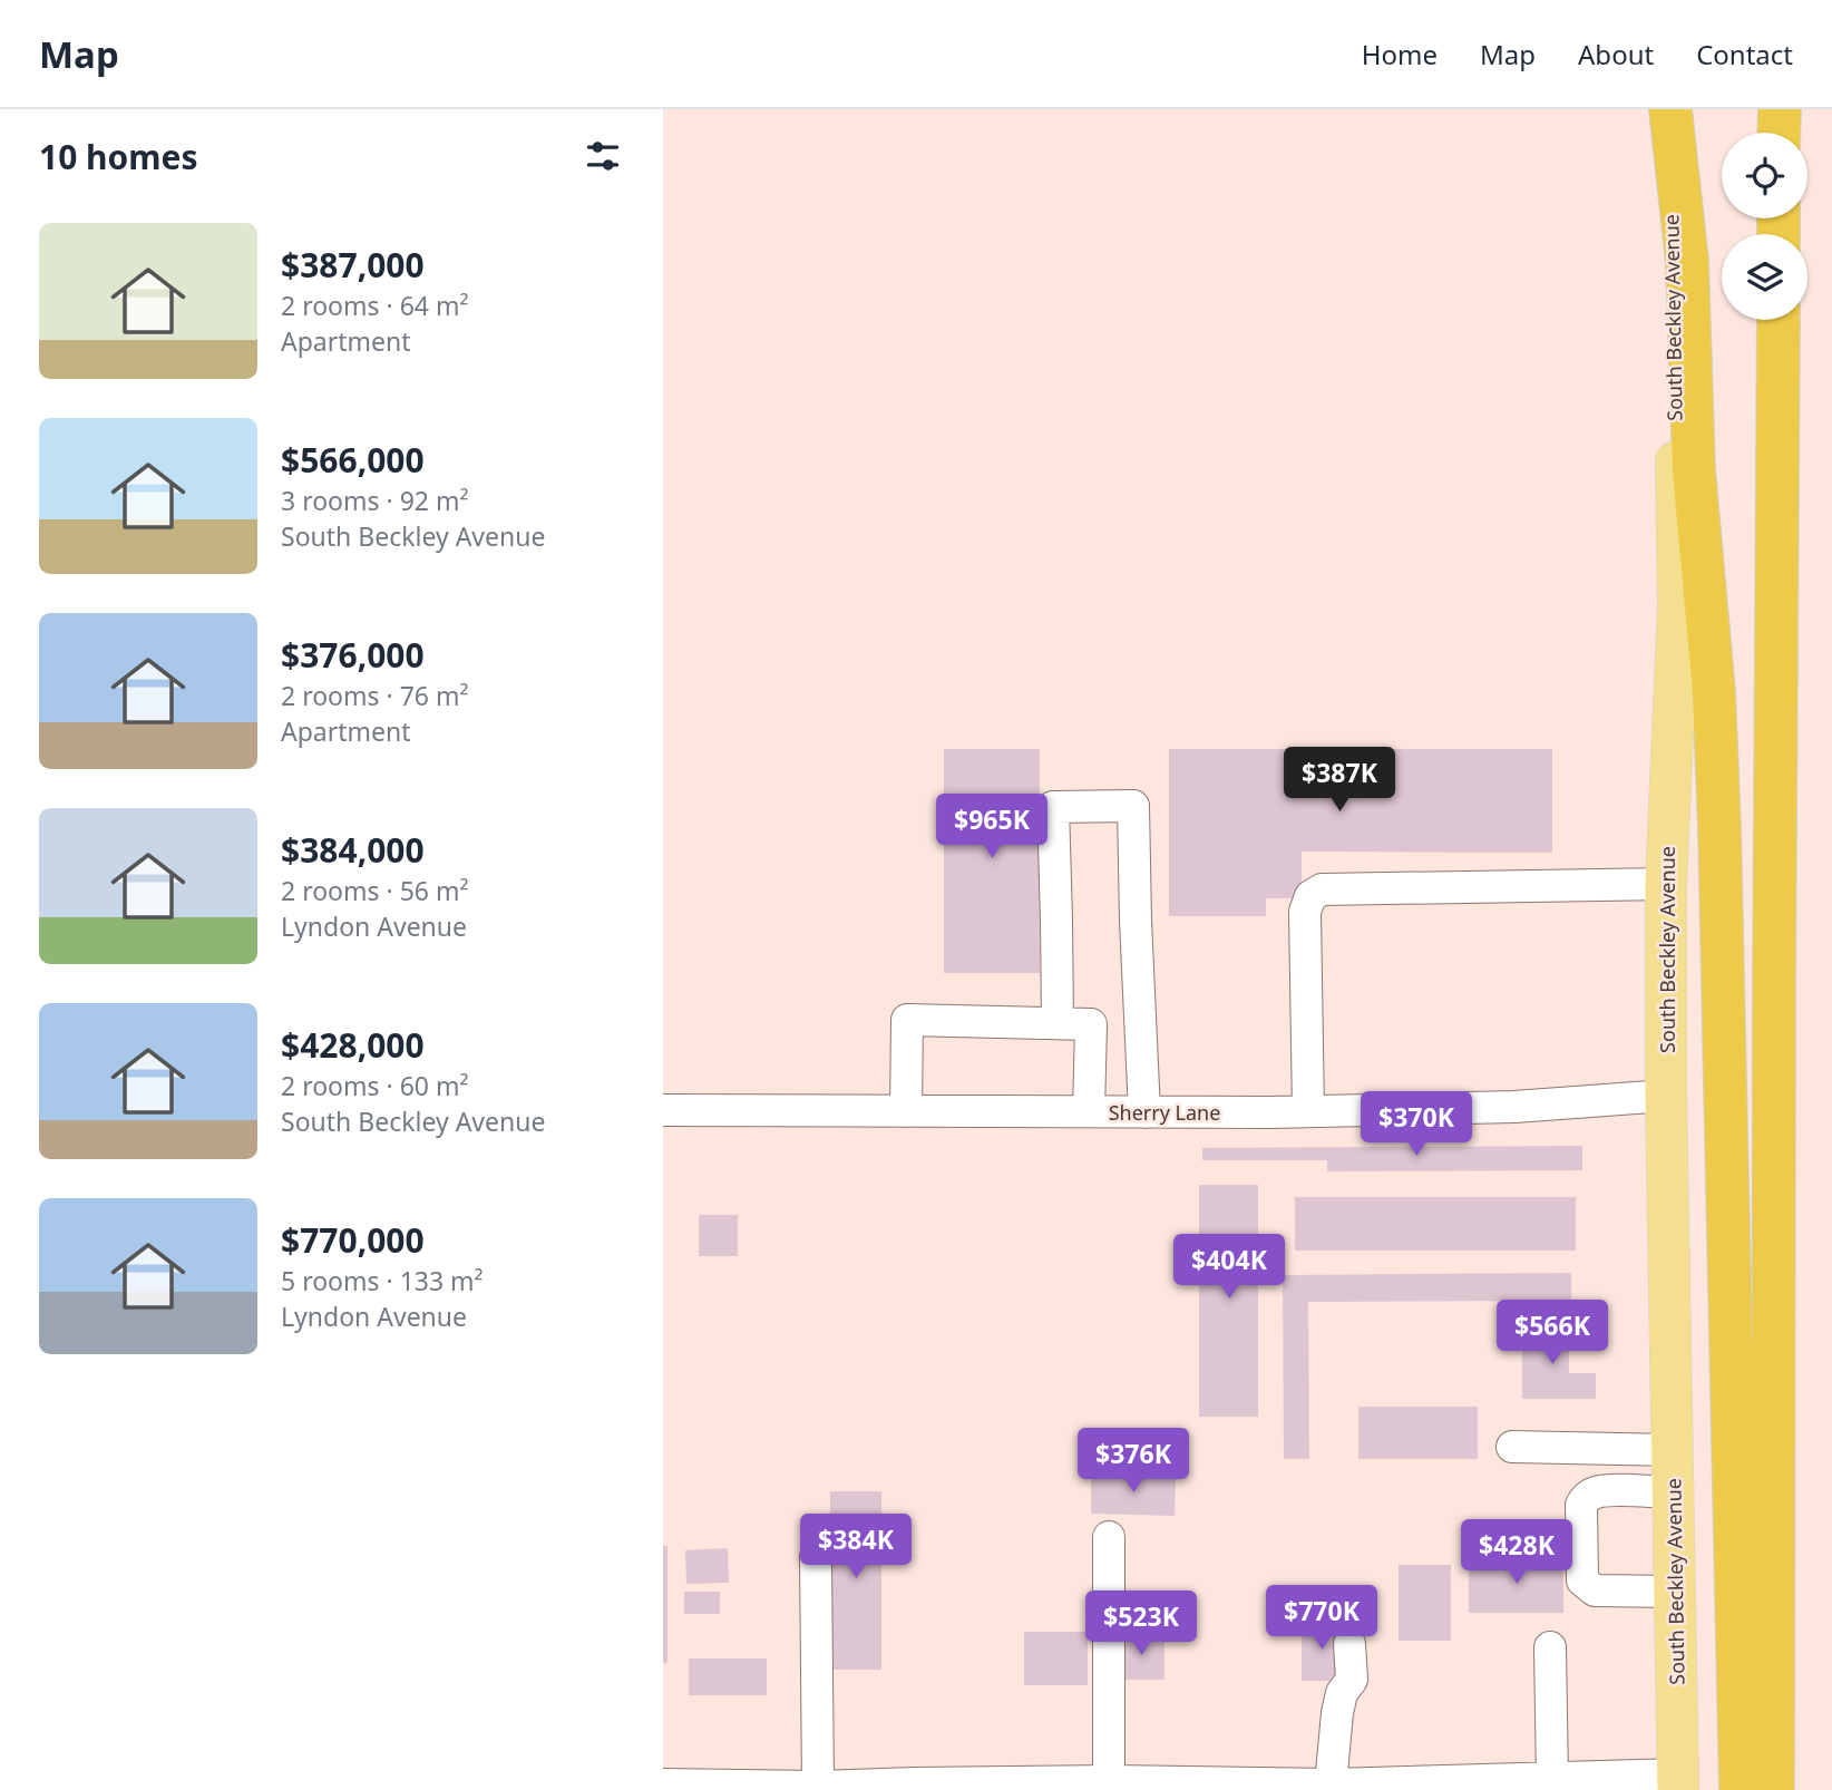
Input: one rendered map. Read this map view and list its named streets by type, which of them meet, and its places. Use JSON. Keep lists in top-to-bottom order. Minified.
{"streets":{"main road":["South Beckley Avenue"],"street":["Sherry Lane"]},"crossings":[["South Beckley Avenue","Sherry Lane"]],"page":{"header":"Map","nav":["Home","Map","About","Contact"],"heading":"10 homes","list":[{"name":"$387,000","note":"2 rooms · 64 m² · Apartment"},{"name":"$566,000","note":"3 rooms · 92 m² · South Beckley Avenue"},{"name":"$376,000","note":"2 rooms · 76 m² · Apartment"},{"name":"$384,000","note":"2 rooms · 56 m² · Lyndon Avenue"},{"name":"$428,000","note":"2 rooms · 60 m² · South Beckley Avenue"},{"name":"$770,000","note":"5 rooms · 133 m² · Lyndon Avenue"}],"price":["$387K","$965K","$370K","$404K","$566K","$376K","$384K","$428K","$770K","$523K"]}}
